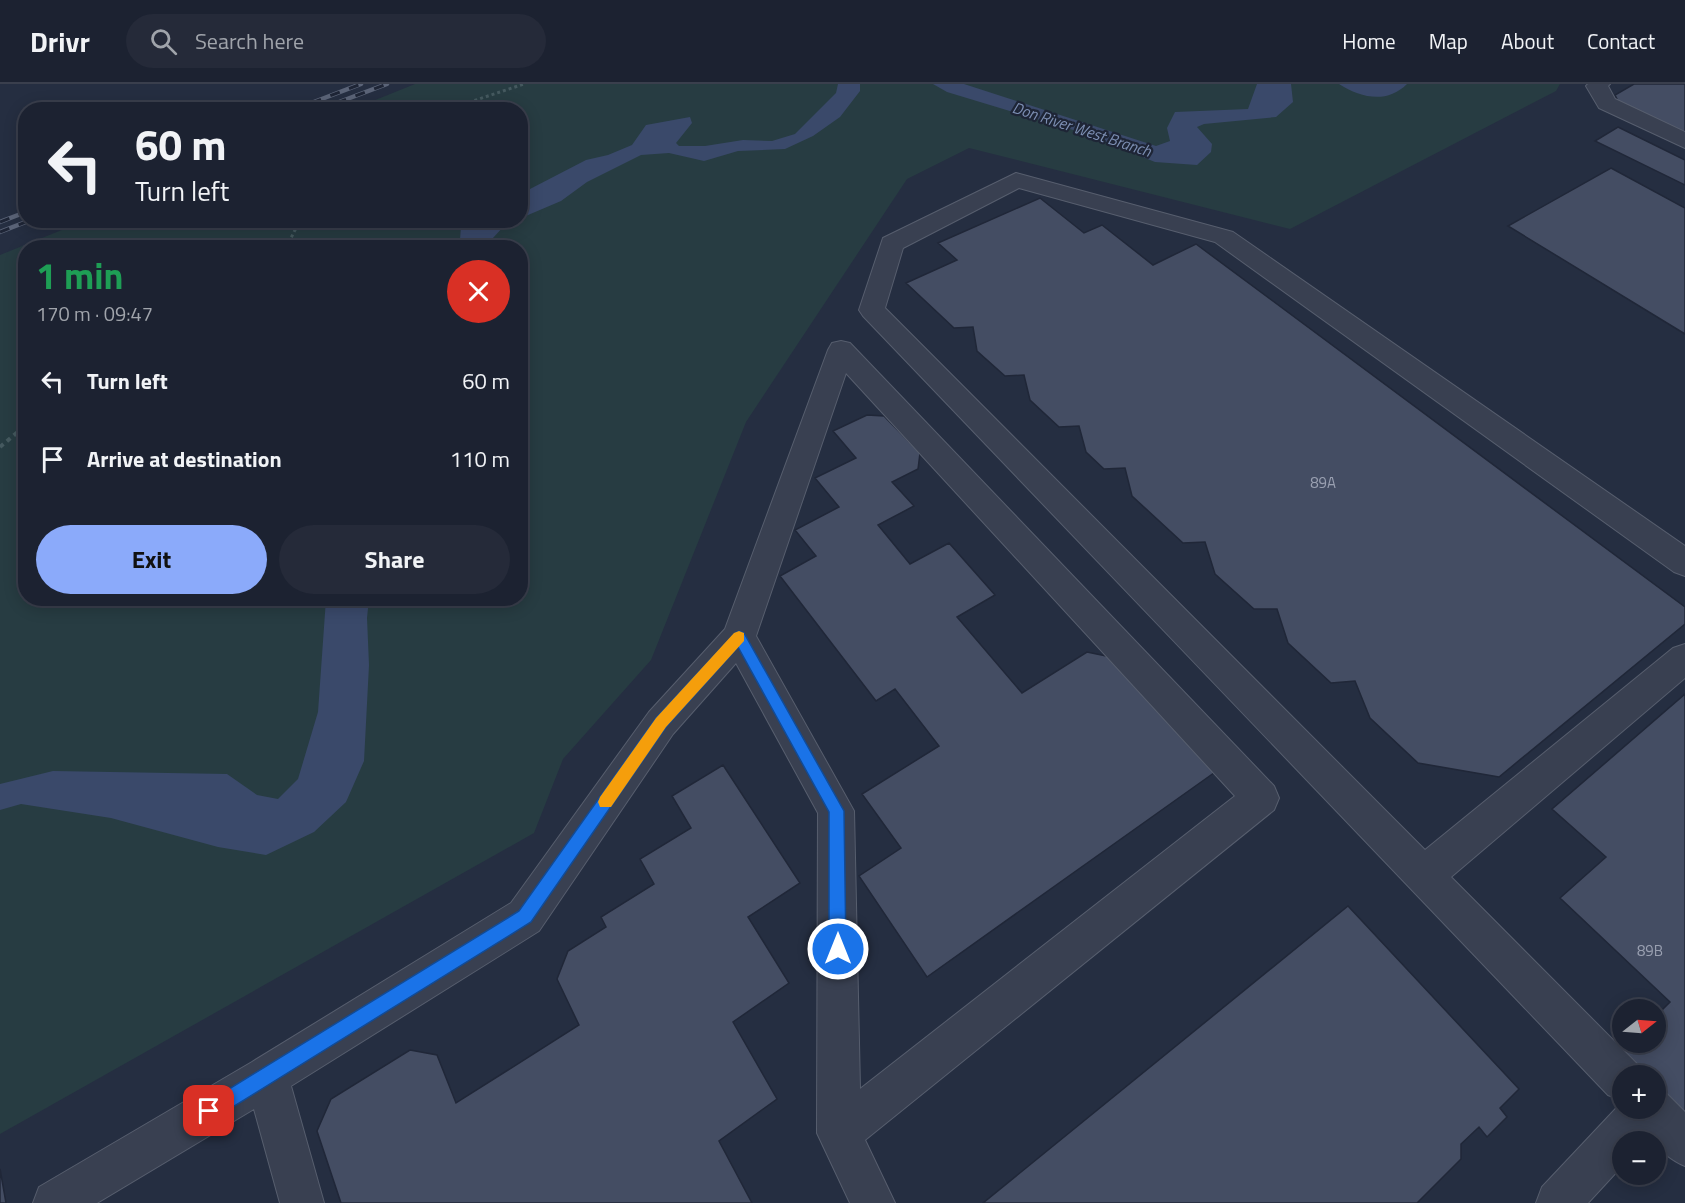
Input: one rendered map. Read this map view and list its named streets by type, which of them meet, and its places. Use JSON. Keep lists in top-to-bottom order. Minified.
{"water":["Don River West Branch"],"house_numbers":["89A","89B"],"north":"right","page":{"header":"Drivr","search":"Search here","nav":["Home","Map","About","Contact"],"turn":["60 m","Turn left"],"heading":["1 min","170 m · 09:47"],"list":[{"name":"Turn left","value":"60 m"},{"name":"Arrive at destination","value":"110 m"}],"buttons":["Exit","Share"],"map_buttons":["+","−"]}}
